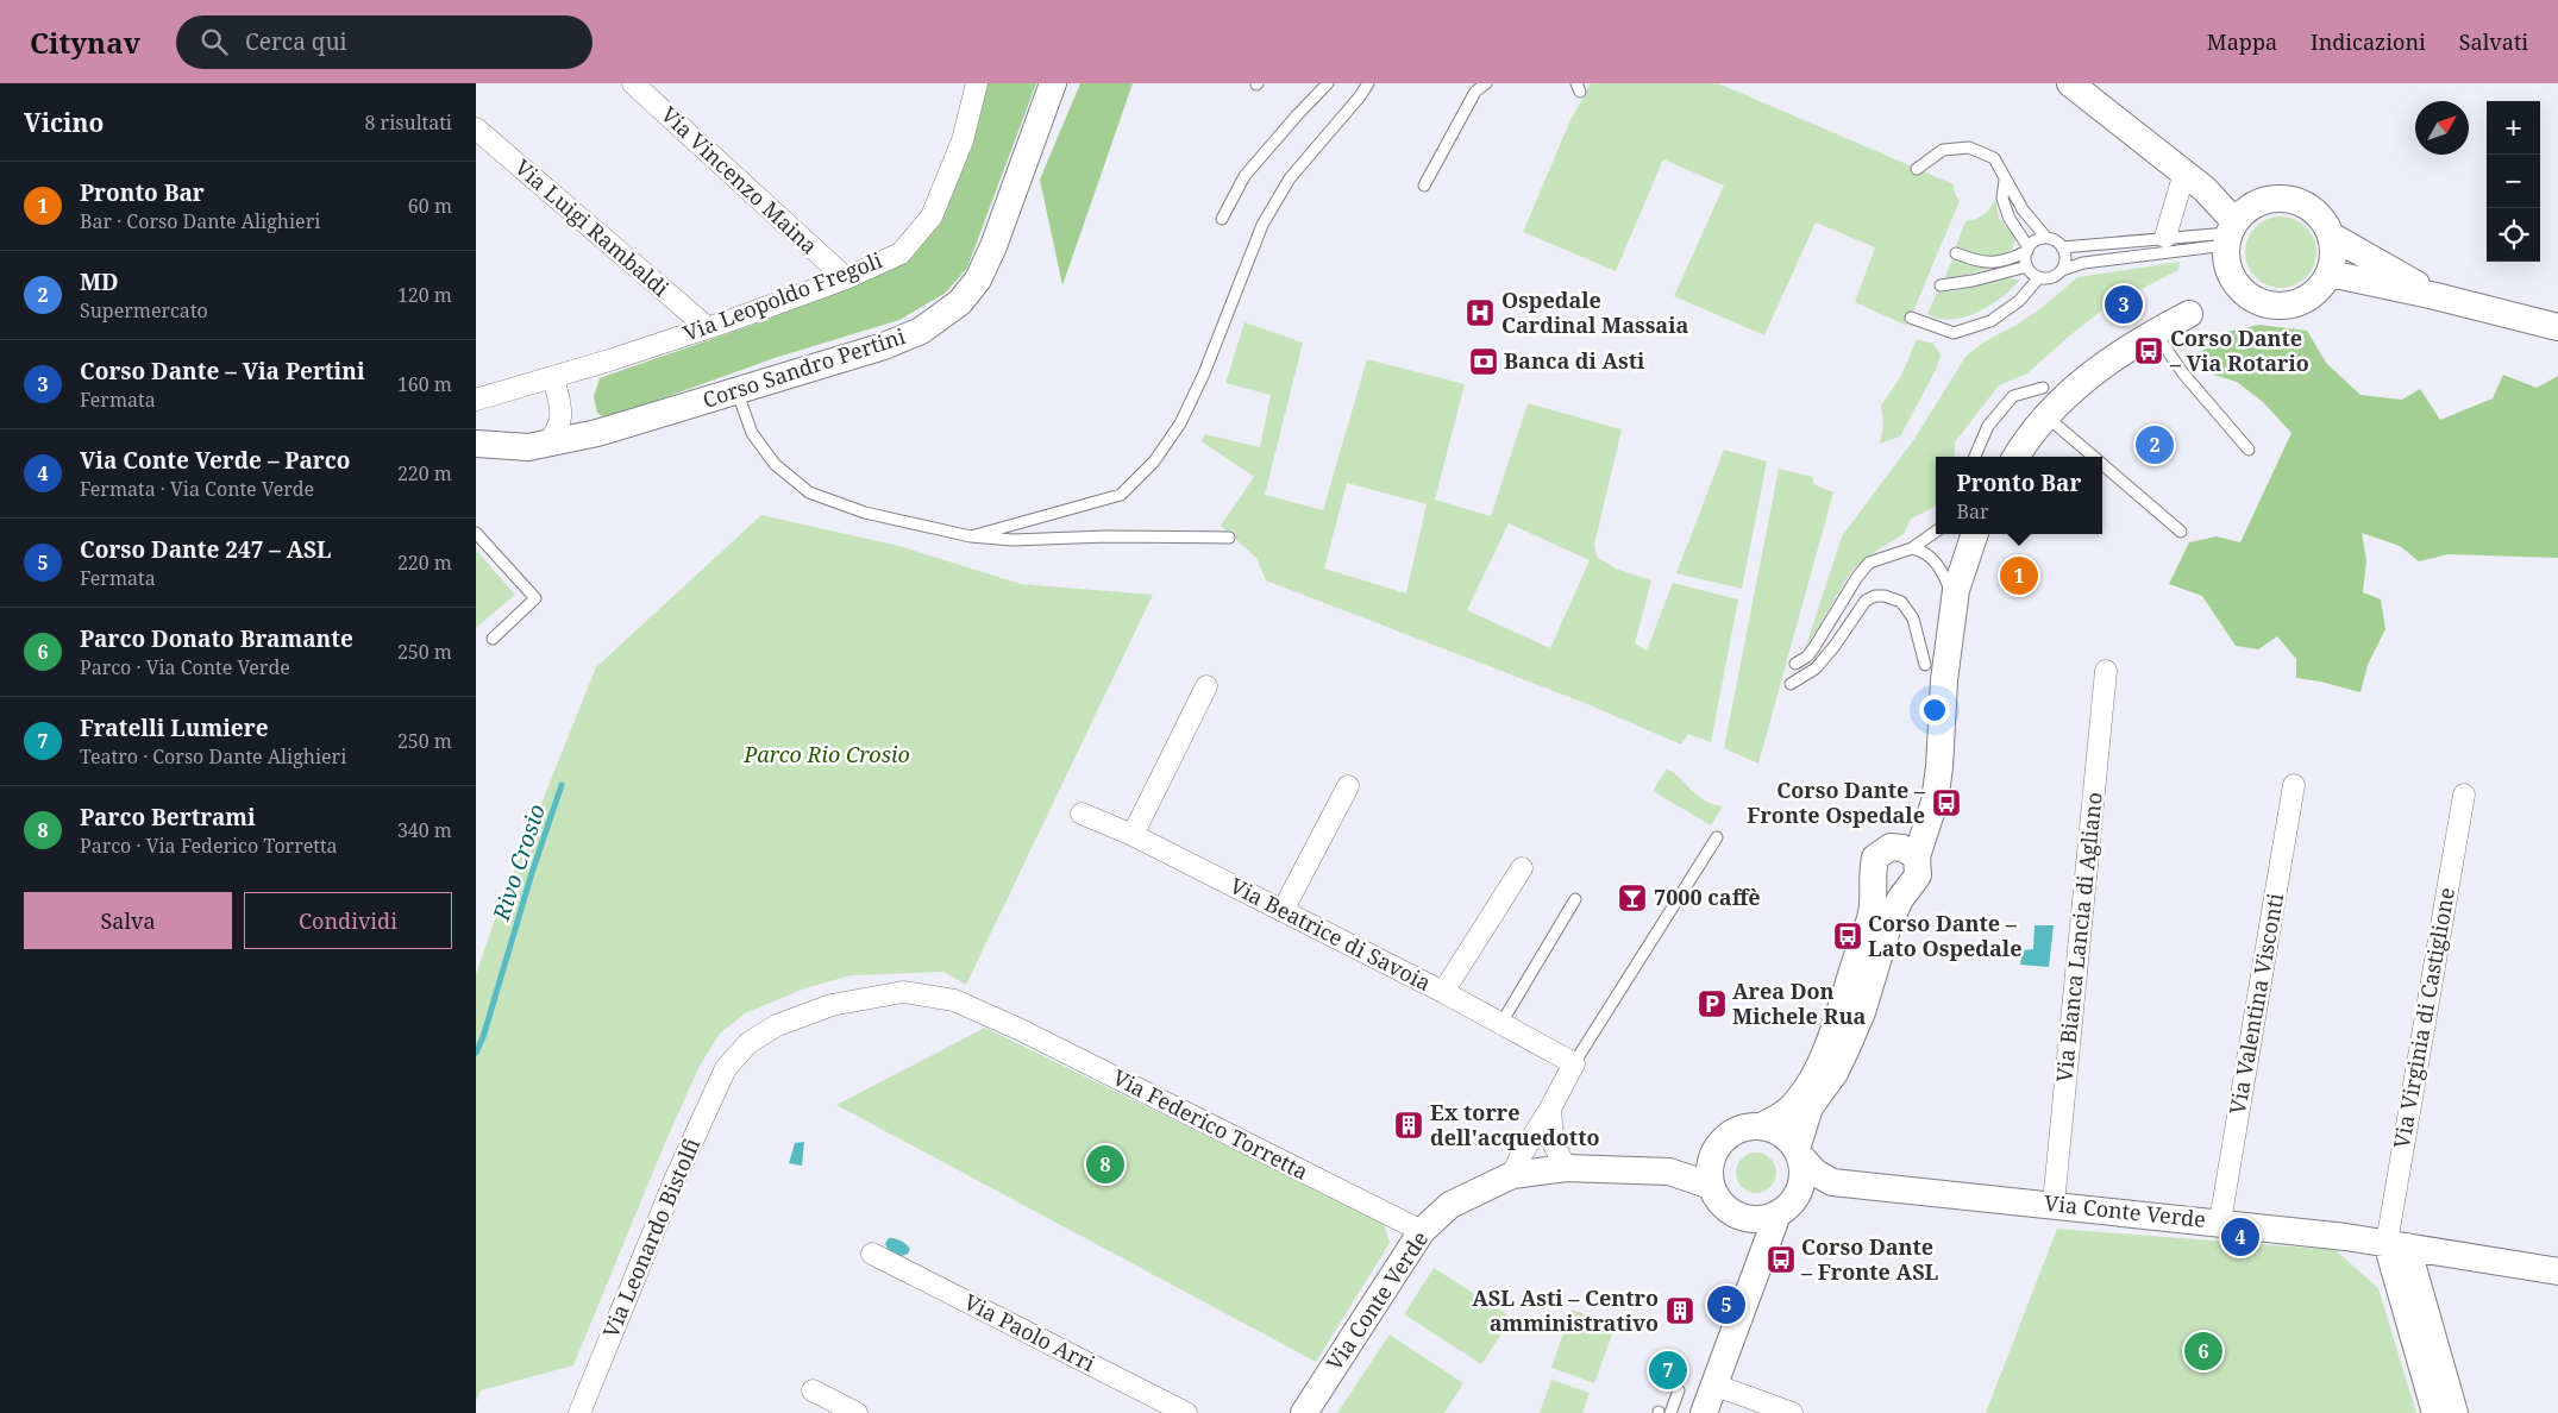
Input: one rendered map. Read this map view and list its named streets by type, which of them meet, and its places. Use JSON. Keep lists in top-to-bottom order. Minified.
{"streets":{"street":["Via Vincenzo Maina","Via Luigi Rambaldi","Via Leopoldo Fregoli","Corso Sandro Pertini","Via Beatrice di Savoia","Via Bianca Lancia di Agliano","Via Valentina Visconti","Via Virginia di Castiglione","Via Federico Torretta","Via Conte Verde","Via Leonardo Bistolfi","Via Paolo Arri"]},"crossings":[["Via Vincenzo Maina","Via Leopoldo Fregoli"],["Via Luigi Rambaldi","Via Leopoldo Fregoli"],["Via Bianca Lancia di Agliano","Via Conte Verde"],["Via Valentina Visconti","Via Conte Verde"],["Via Virginia di Castiglione","Via Conte Verde"],["Via Federico Torretta","Via Conte Verde"],["Via Federico Torretta","Via Leonardo Bistolfi"]],"water":["Rivo Crosio"],"parks":["Parco Rio Crosio"],"places":{"hospital":["Ospedale Cardinal Massaia"],"bus stop":["Corso Dante – Via Rotario","Corso Dante – Fronte Ospedale","Corso Dante – Lato Ospedale","Corso Dante – Fronte ASL"],"bank":["Banca di Asti"],"bar":["7000 caffè"],"parking":["Area Don Michele Rua"],"building":["Ex torre dell'acquedotto","ASL Asti – Centro amministrativo"]},"north":"top right","page":{"header":"Citynav","search":"Cerca qui","nav":["Mappa","Indicazioni","Salvati"],"heading":["Vicino","8 risultati"],"map_buttons":["+","−"],"list":[{"mark":"1","name":"Pronto Bar","note":"Bar · Corso Dante Alighieri","value":"60 m"},{"mark":"2","name":"MD","note":"Supermercato","value":"120 m"},{"mark":"3","name":"Corso Dante – Via Pertini","note":"Fermata","value":"160 m"},{"mark":"4","name":"Via Conte Verde – Parco","note":"Fermata · Via Conte Verde","value":"220 m"},{"mark":"5","name":"Corso Dante 247 – ASL","note":"Fermata","value":"220 m"},{"mark":"6","name":"Parco Donato Bramante","note":"Parco · Via Conte Verde","value":"250 m"},{"mark":"7","name":"Fratelli Lumiere","note":"Teatro · Corso Dante Alighieri","value":"250 m"},{"mark":"8","name":"Parco Bertrami","note":"Parco · Via Federico Torretta","value":"340 m"}],"pins":["3","2","1","8","4","5","6","7"],"popup":["Pronto Bar","Bar"],"buttons":["Salva","Condividi"]}}
